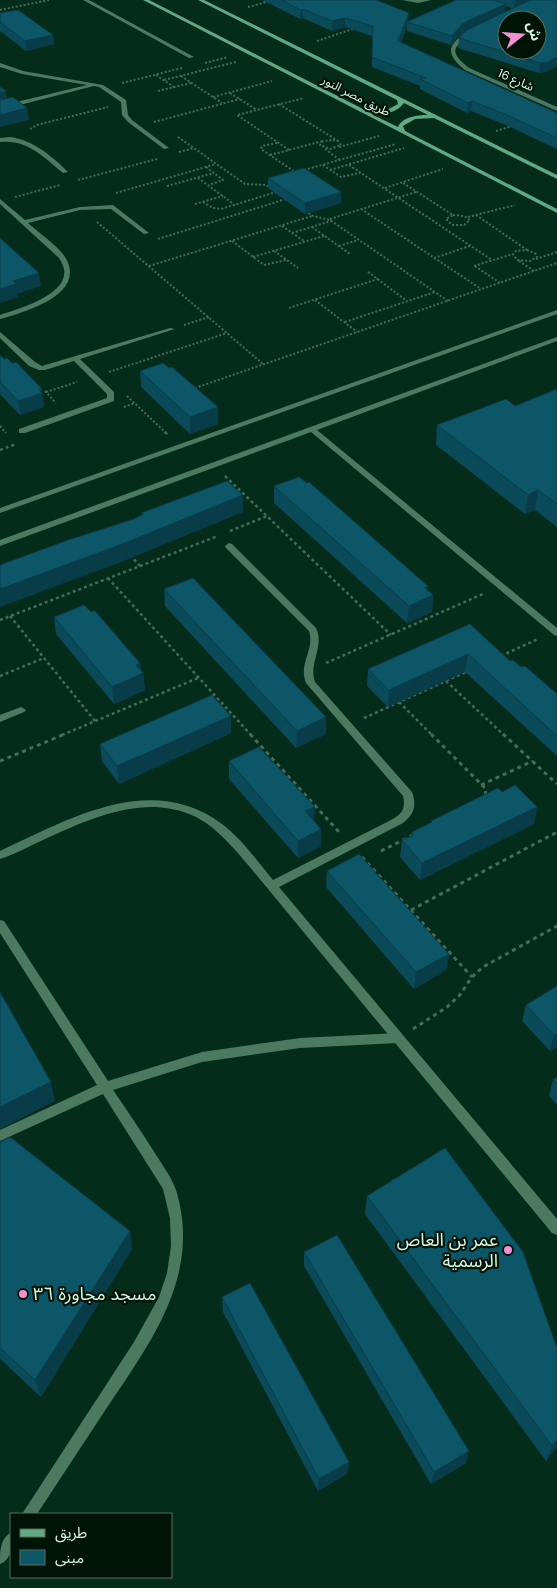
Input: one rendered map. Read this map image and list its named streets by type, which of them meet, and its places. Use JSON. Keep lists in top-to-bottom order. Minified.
{"streets":{"street":["شارع 16","طريق مصر النور"]},"places":["عمر بن العاص الرسمية","مسجد مجاورة ٣٦"],"legend":["طريق","مبنى"],"north":"right"}
